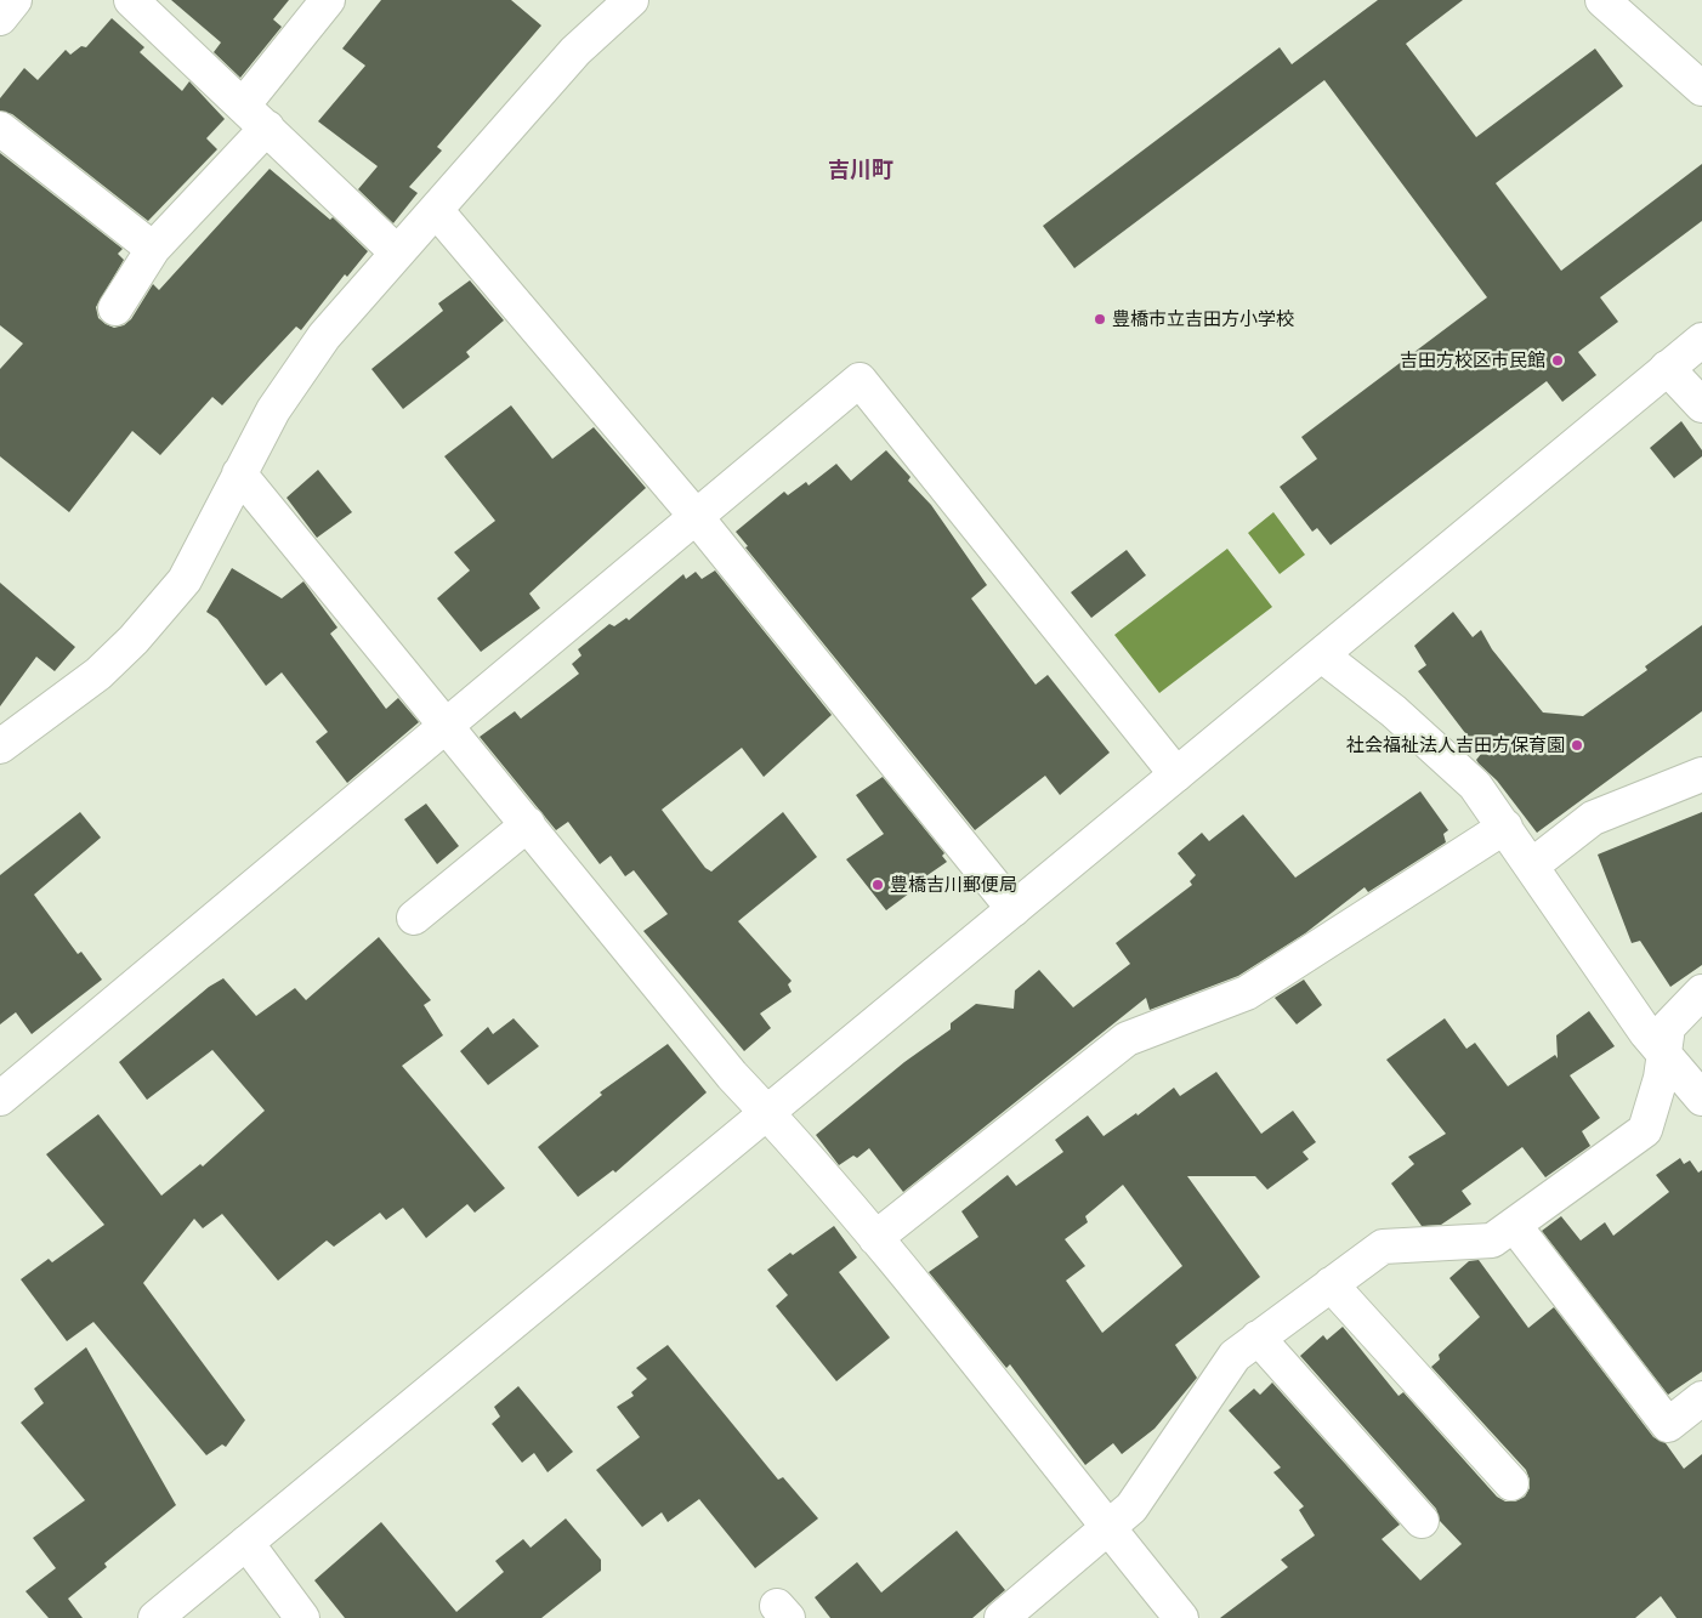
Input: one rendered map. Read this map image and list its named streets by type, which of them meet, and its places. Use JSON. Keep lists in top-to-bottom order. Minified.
{"districts":["吉川町"],"places":["豊橋市立吉田方小学校","吉田方校区市民館","社会福祉法人吉田方保育園","豊橋吉川郵便局"]}
